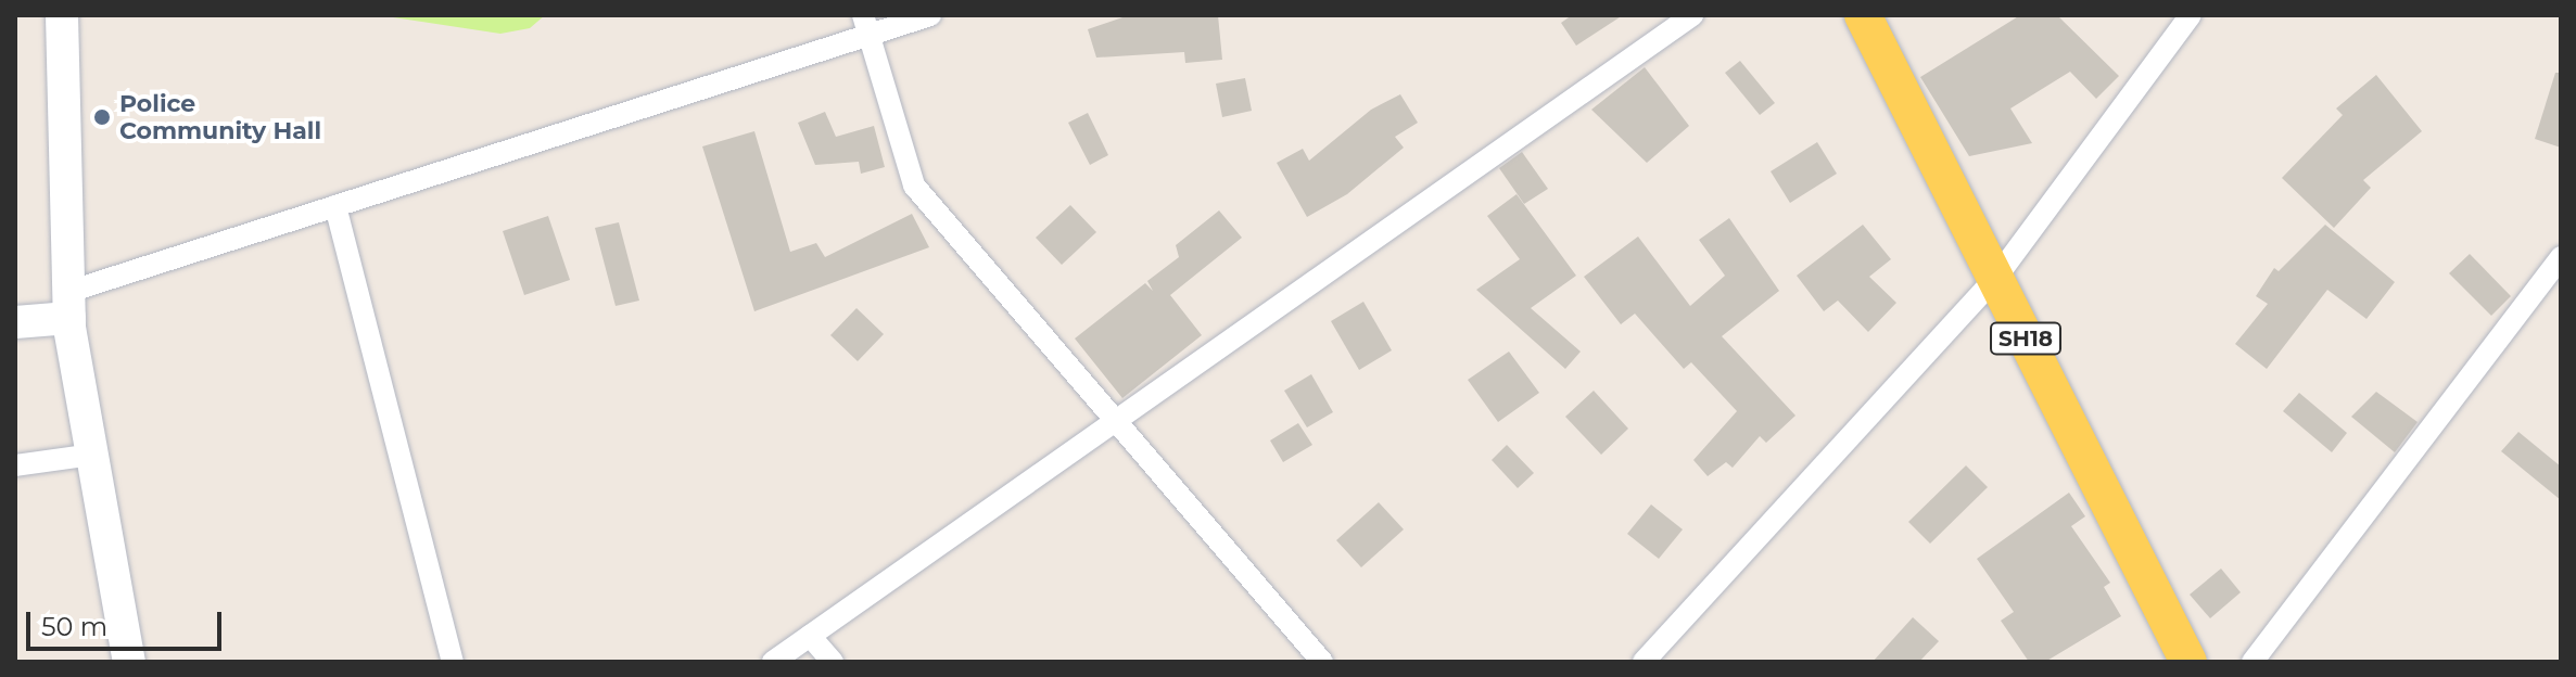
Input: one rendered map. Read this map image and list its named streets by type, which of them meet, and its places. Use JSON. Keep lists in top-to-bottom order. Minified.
{"streets":{"main road":["SH18"]},"places":["Police Community Hall"],"scale_bar":"50 m"}
